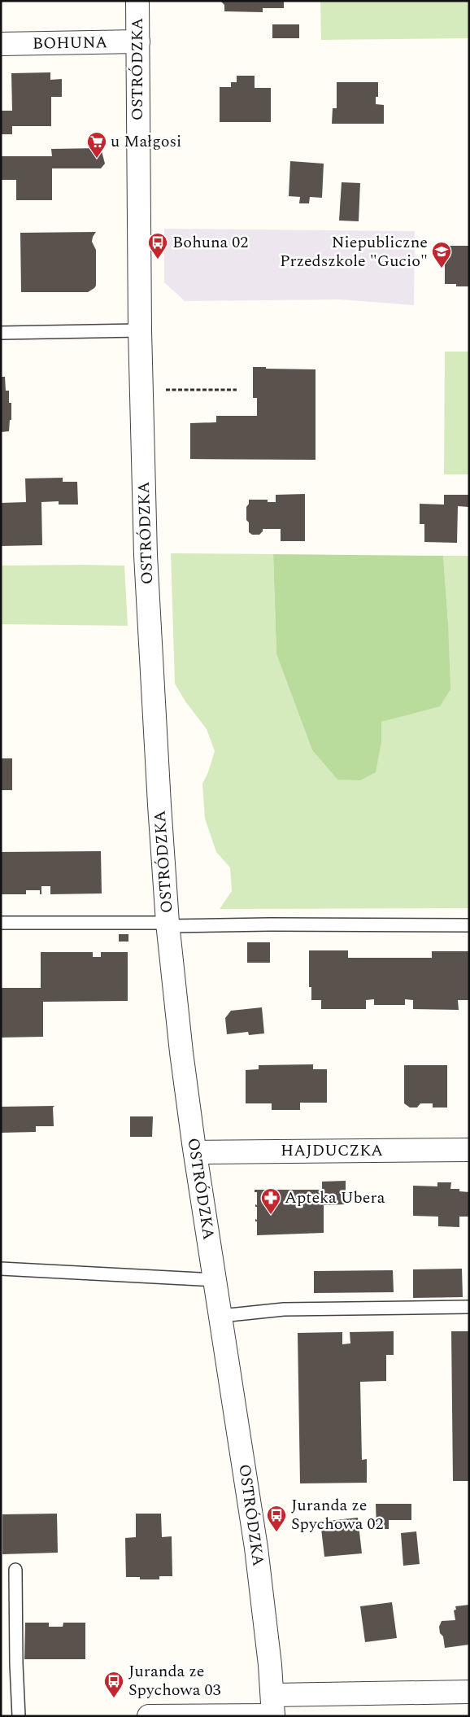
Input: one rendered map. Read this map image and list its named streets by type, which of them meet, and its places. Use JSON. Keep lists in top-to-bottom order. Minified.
{"streets":{"street":["BOHUNA","OSTRÓDZKA","HAJDUCZKA"]},"crossings":[["BOHUNA","OSTRÓDZKA"],["OSTRÓDZKA","HAJDUCZKA"]],"places":{"supermarket":["u Małgosi"],"bus stop":["Bohuna 02","Juranda ze Spychowa 02","Juranda ze Spychowa 03"],"school or university":["Niepubliczne Przedszkole \"Gucio\""],"pharmacy":["Apteka Ubera"]}}
